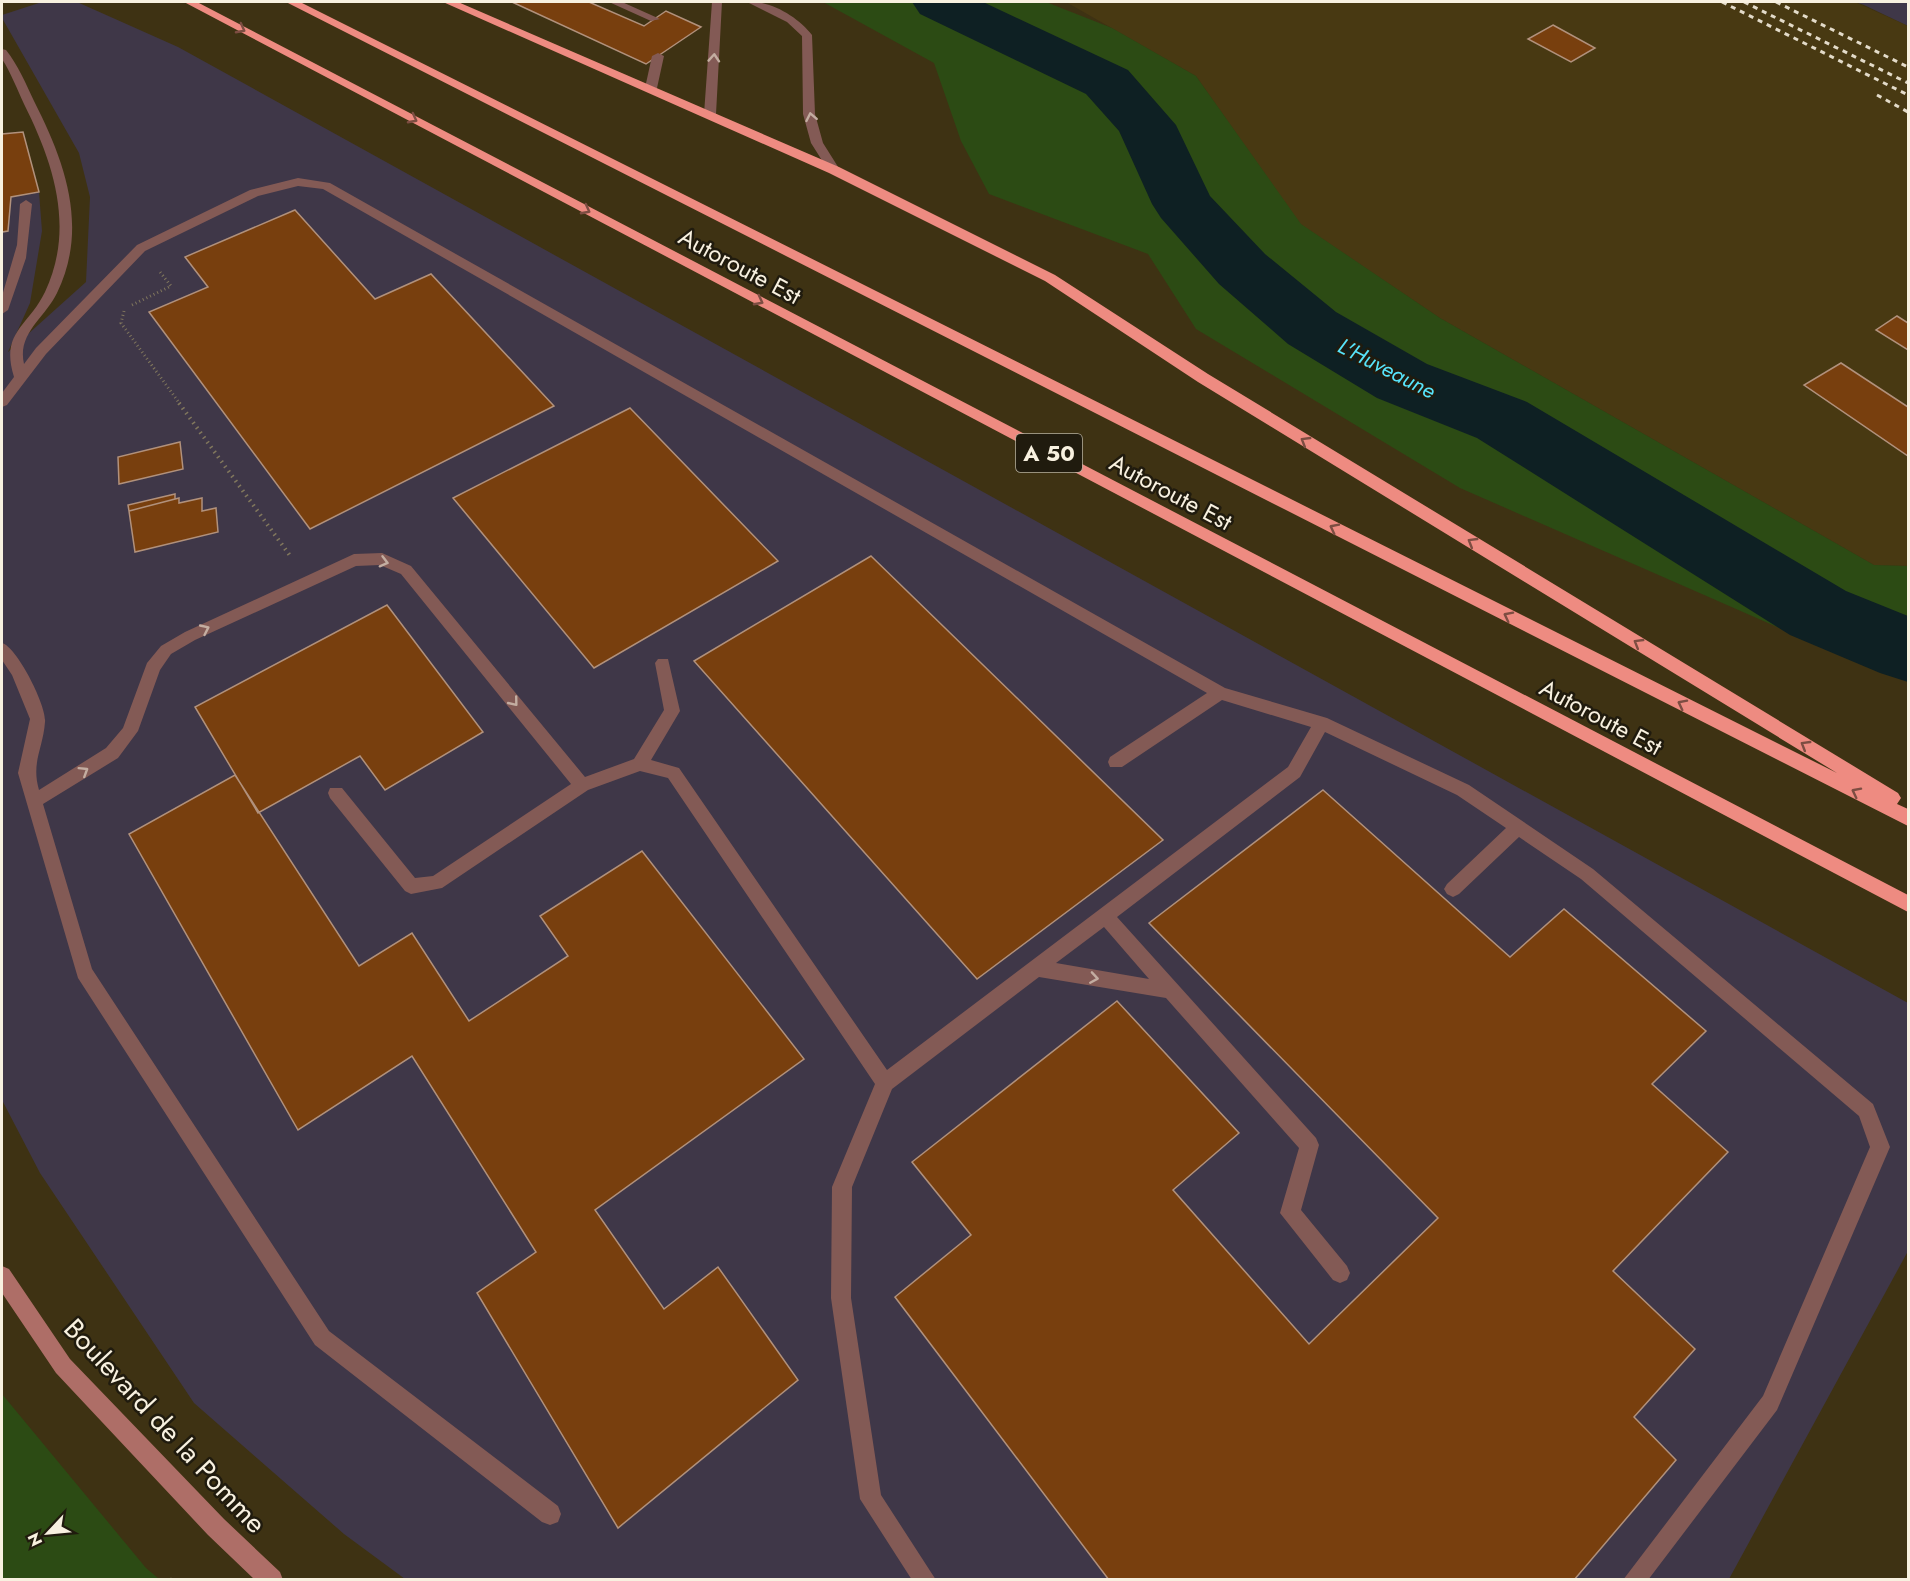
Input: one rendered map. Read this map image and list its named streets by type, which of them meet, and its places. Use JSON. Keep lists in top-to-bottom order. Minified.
{"streets":{"highway":["Autoroute Est","A 50"],"main road":["Boulevard de la Pomme"]},"water":["L'Huveaune"],"north":"bottom left"}
